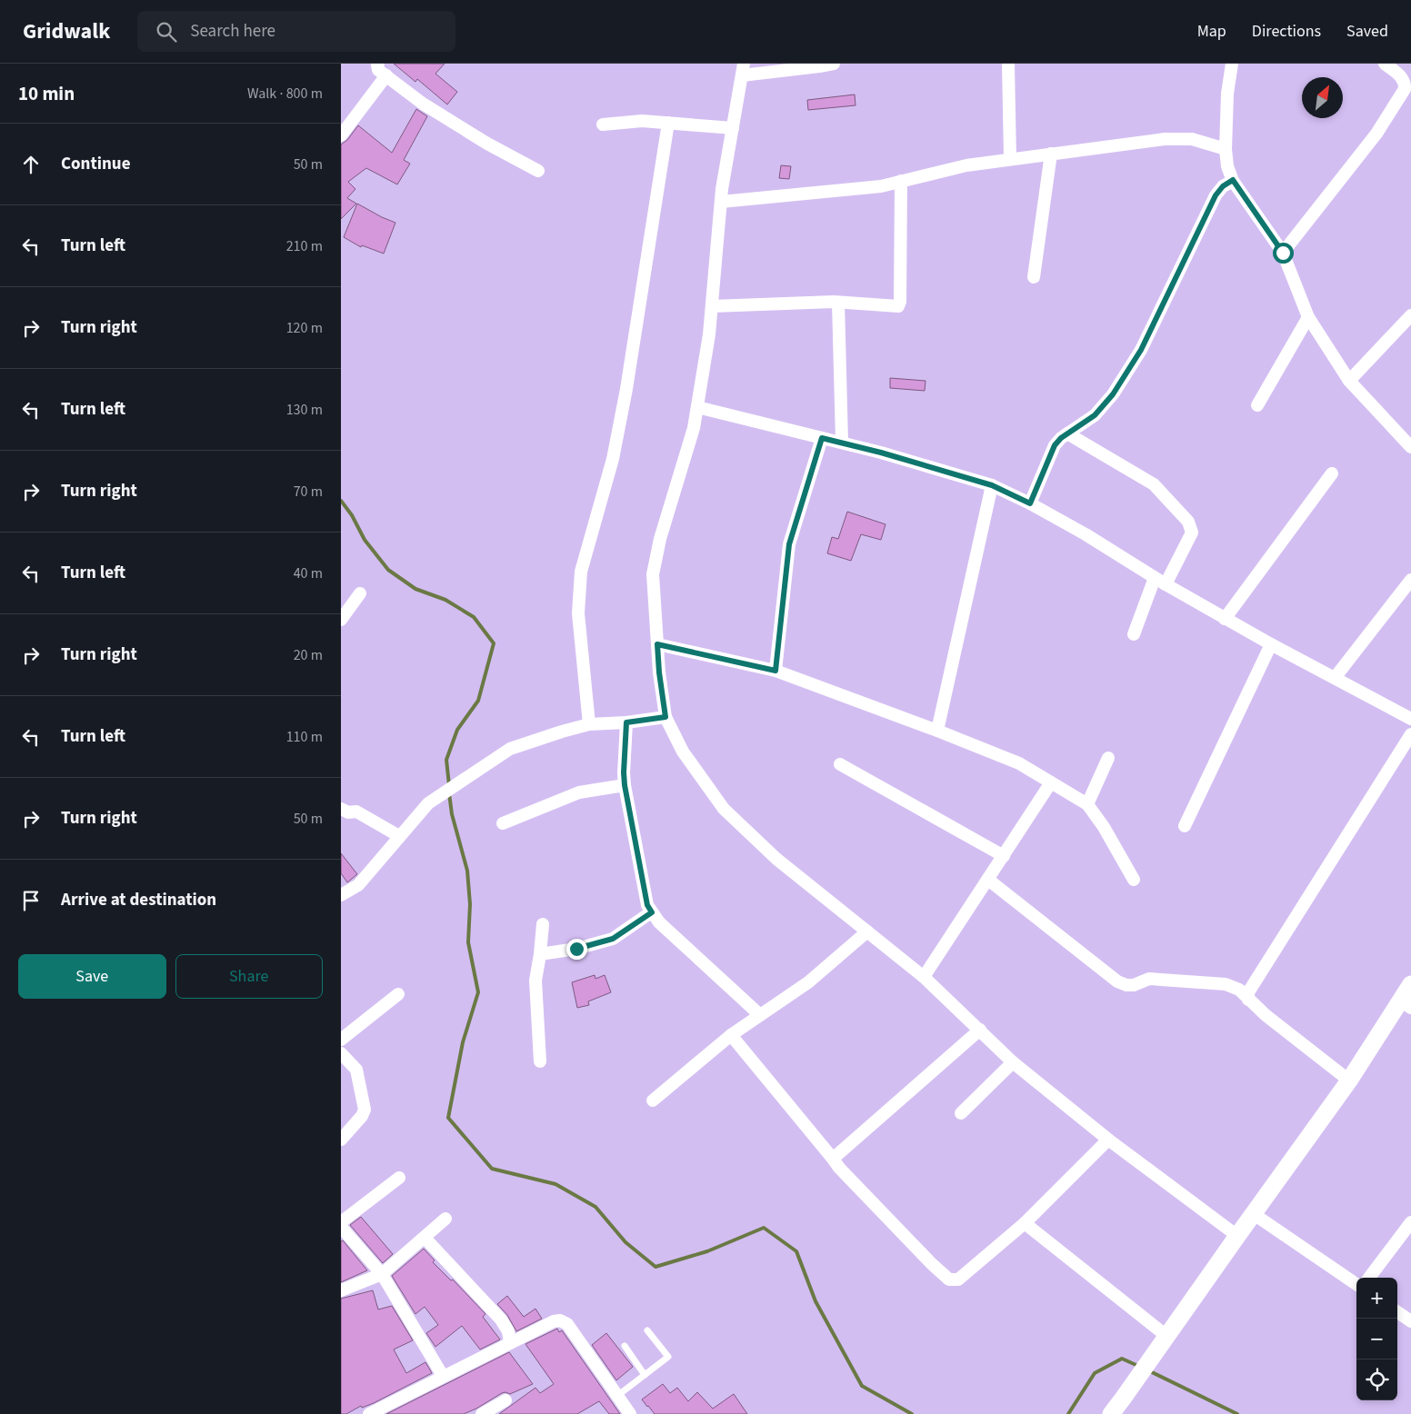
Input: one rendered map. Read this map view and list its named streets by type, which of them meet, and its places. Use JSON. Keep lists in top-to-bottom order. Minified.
{"north":"top right","page":{"header":"Gridwalk","search":"Search here","nav":["Map","Directions","Saved"],"heading":["10 min","Walk · 800 m"],"list":[["Continue","50 m"],["Turn left","210 m"],["Turn right","120 m"],["Turn left","130 m"],["Turn right","70 m"],["Turn left","40 m"],["Turn right","20 m"],["Turn left","110 m"],["Turn right","50 m"],"Arrive at destination"],"buttons":["Save","Share"],"map_buttons":["+","−"]}}
